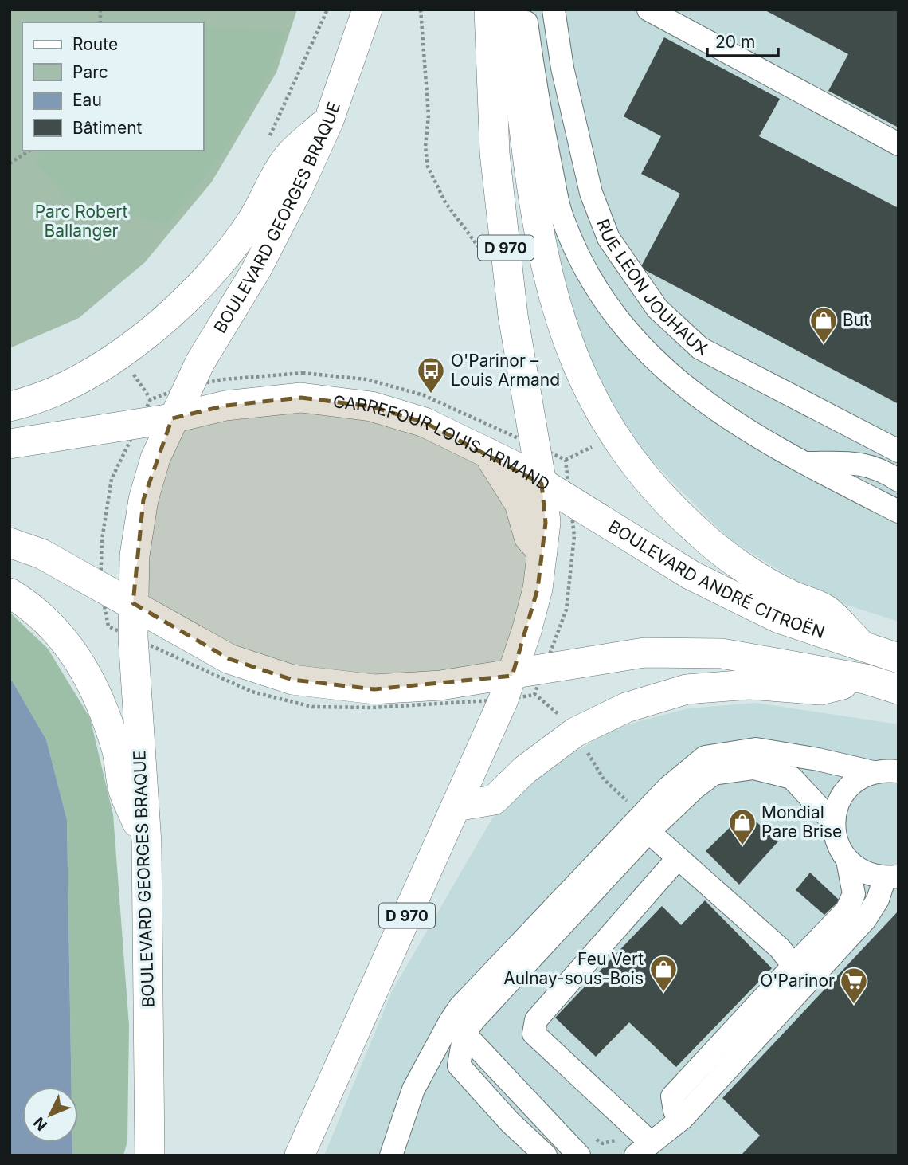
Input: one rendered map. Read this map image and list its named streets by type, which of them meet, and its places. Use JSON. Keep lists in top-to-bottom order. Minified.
{"streets":{"main road":["BOULEVARD GEORGES BRAQUE","D 970","CARREFOUR LOUIS ARMAND","BOULEVARD ANDRÉ CITROËN"],"lane":["RUE LÉON JOUHAUX"]},"crossings":[["BOULEVARD GEORGES BRAQUE","CARREFOUR LOUIS ARMAND"],["D 970","CARREFOUR LOUIS ARMAND"],["D 970","BOULEVARD ANDRÉ CITROËN"],["CARREFOUR LOUIS ARMAND","BOULEVARD ANDRÉ CITROËN"]],"parks":["Parc Robert Ballanger"],"places":{"shop":["But","Mondial Pare Brise","Feu Vert Aulnay-sous-Bois"],"bus stop":["O'Parinor – Louis Armand"],"supermarket":["O'Parinor"]},"legend":["Route","Parc","Eau","Bâtiment"],"scale_bar":"20 m","north":"bottom left"}
